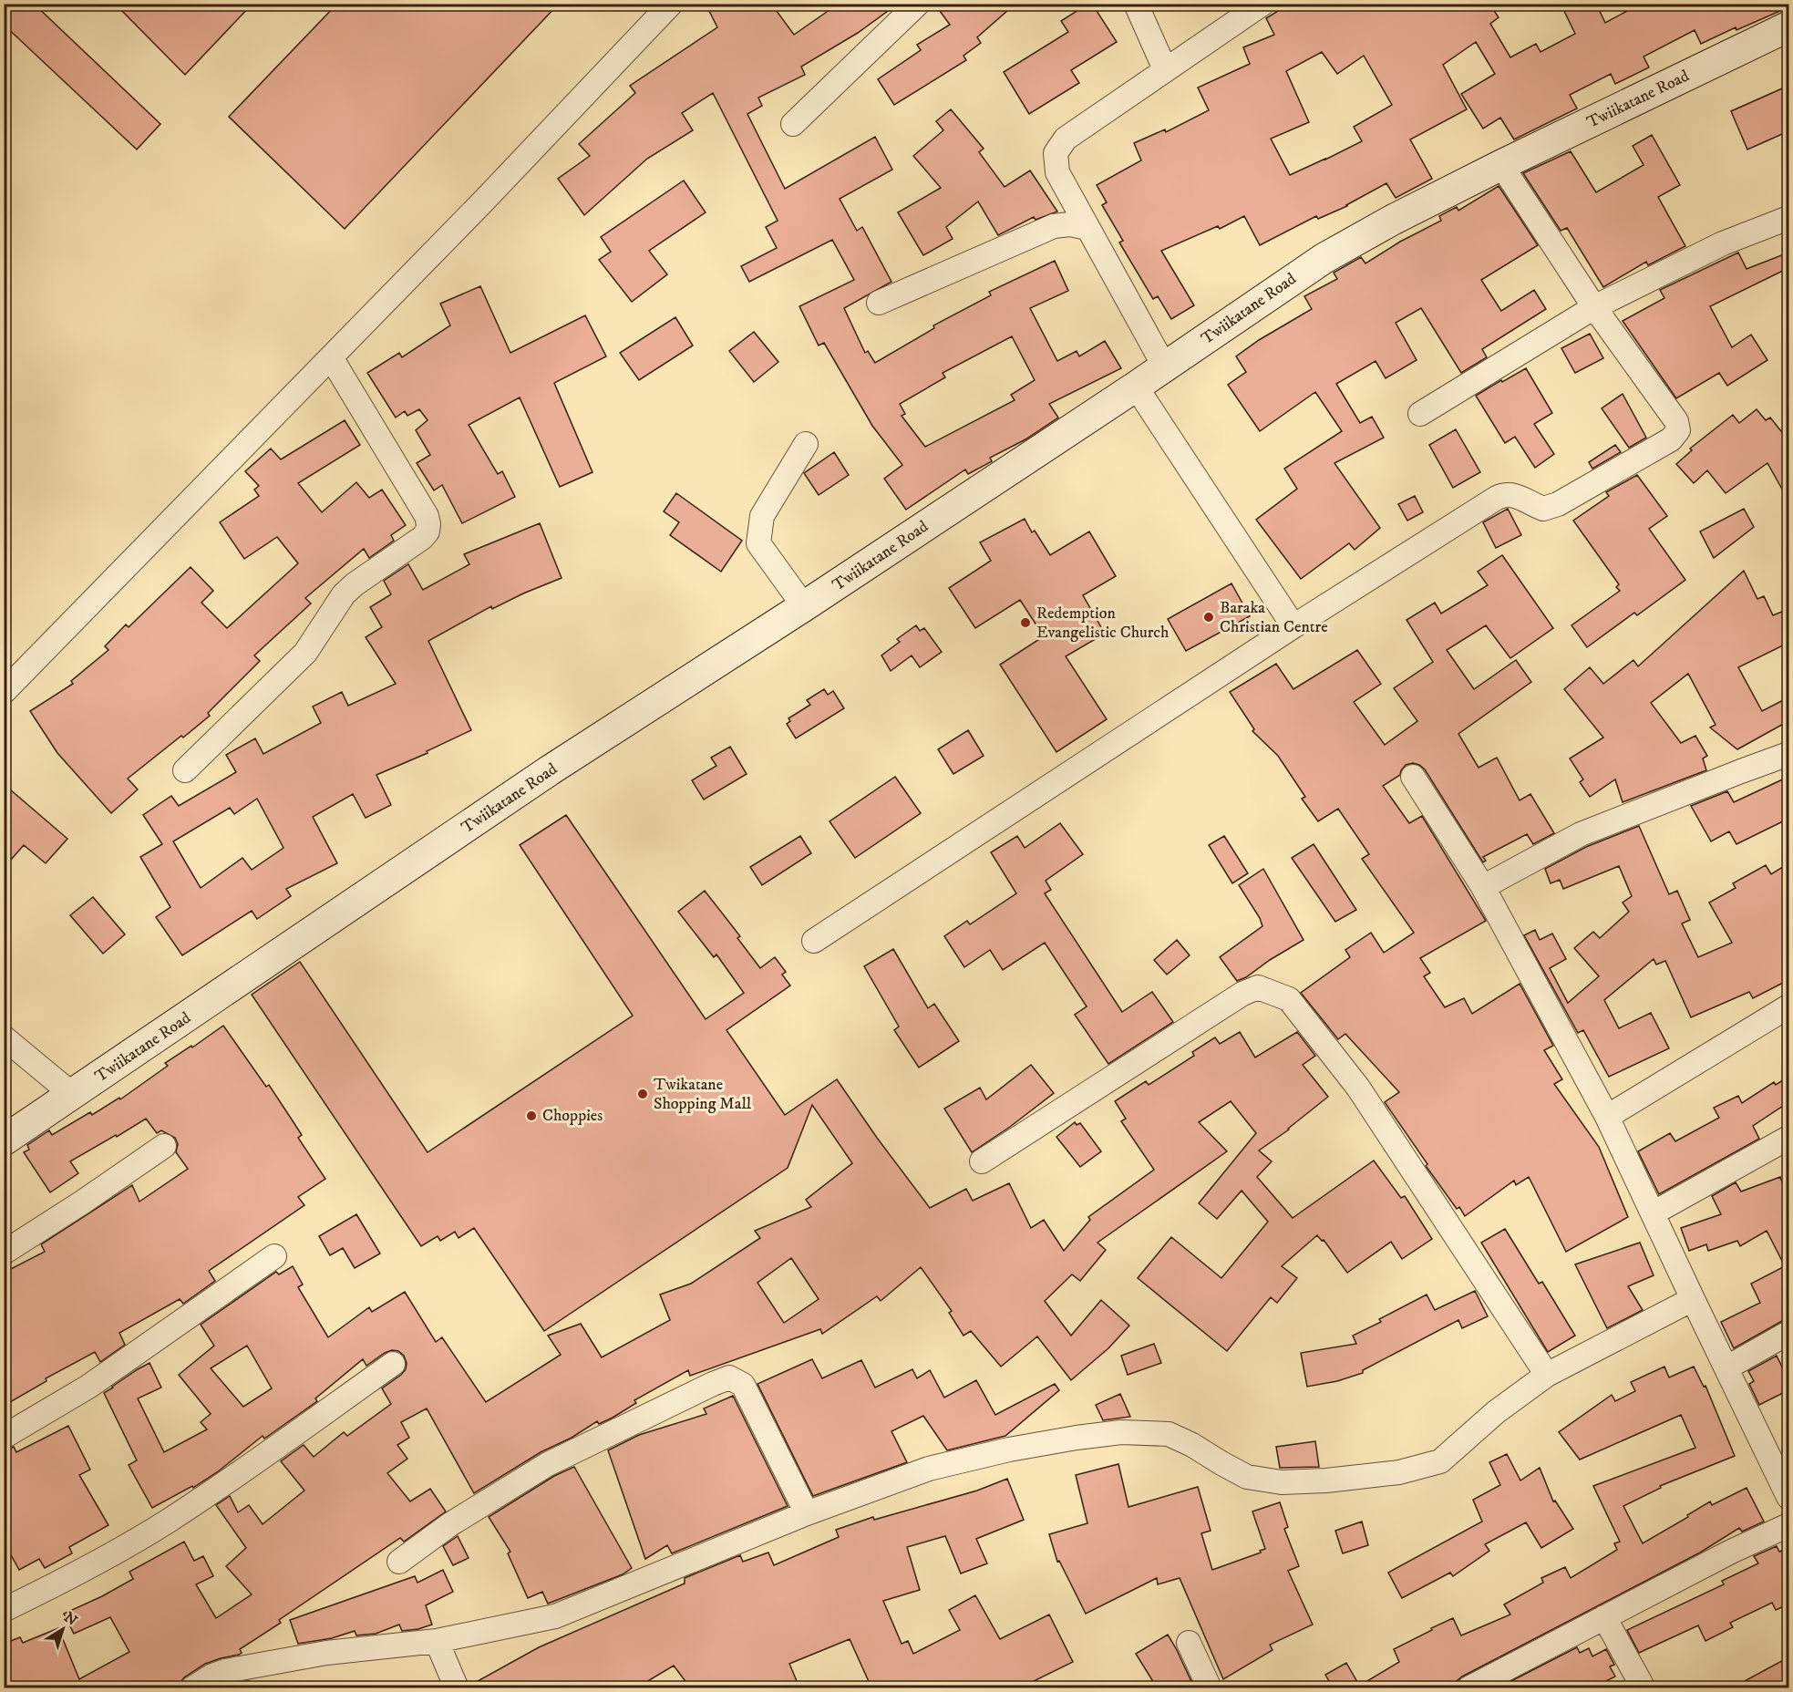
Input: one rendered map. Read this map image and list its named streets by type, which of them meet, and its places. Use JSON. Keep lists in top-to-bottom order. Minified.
{"streets":{"main road":["Twiikatane Road"]},"places":["Baraka Christian Centre","Redemption Evangelistic Church","Twikatane Shopping Mall","Choppies"],"north":"top right"}
